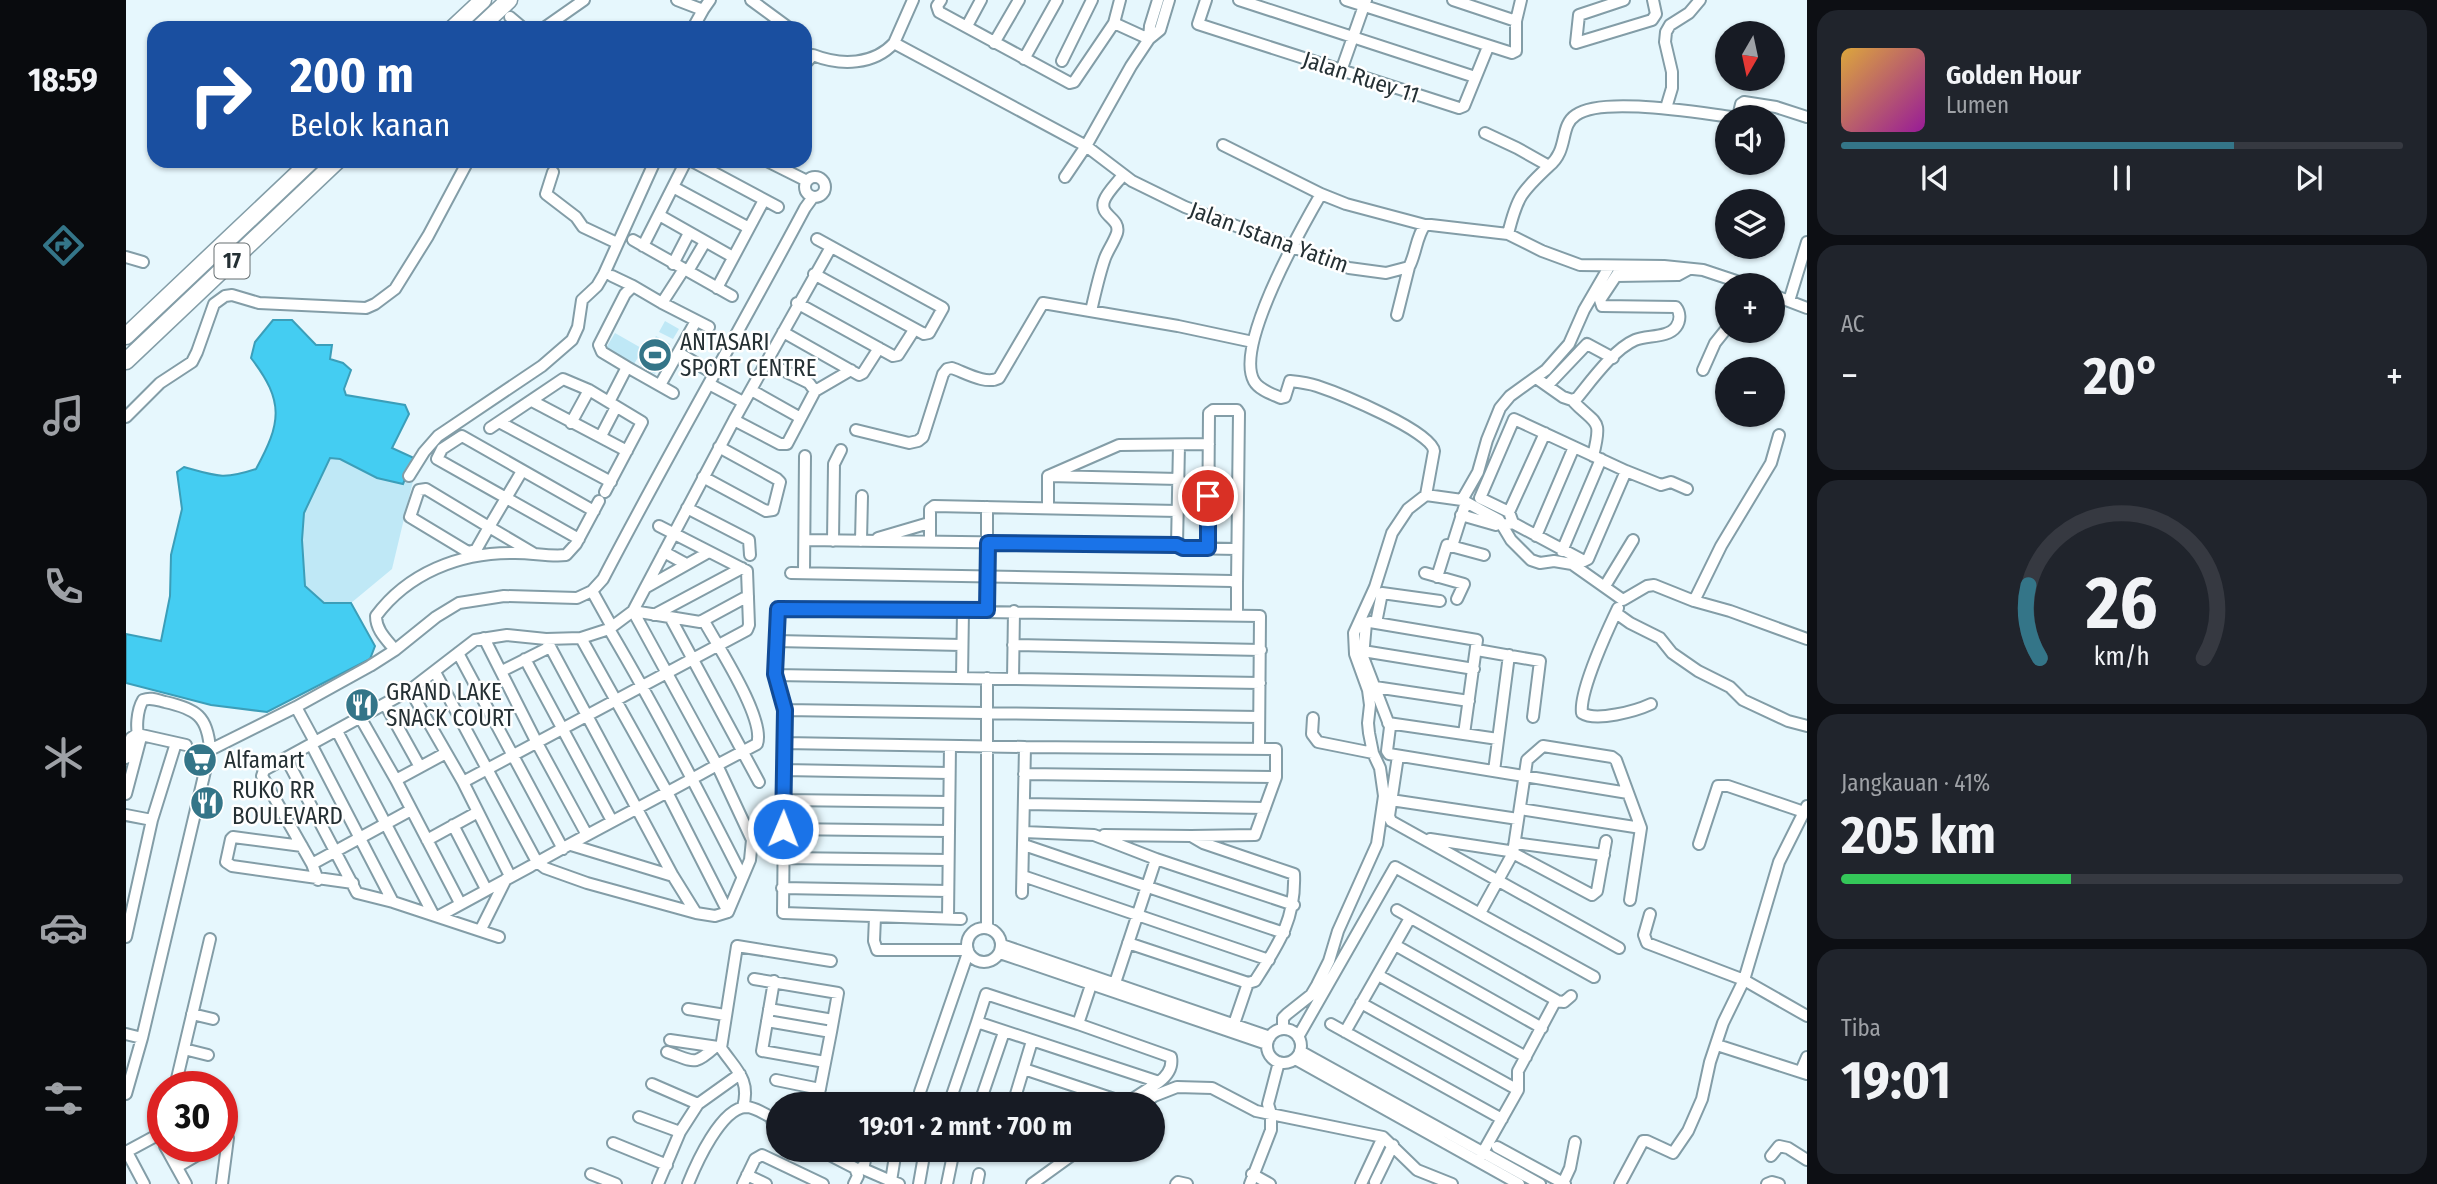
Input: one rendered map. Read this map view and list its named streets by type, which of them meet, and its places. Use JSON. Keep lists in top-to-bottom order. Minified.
{"streets":{"highway":["17"],"street":["Jalan Ruey 11","Jalan Istana Yatim"]},"places":{"sports":["ANTASARI SPORT CENTRE"],"restaurant":["GRAND LAKE SNACK COURT","RUKO RR BOULEVARD"],"supermarket":["Alfamart"]},"north":"bottom","page":{"tabs":"18:59","map_buttons":["+","−"],"turn":["200 m","Belok kanan"],"song":["Golden Hour","Lumen"],"tile":["AC",["Jangkauan · 41%","205 km"],["Tiba","19:01"]],"heat":["−","20°","+"],"limit":"30","trip":"19:01 · 2 mnt · 700 m","gauge":["26","km/h"]}}
